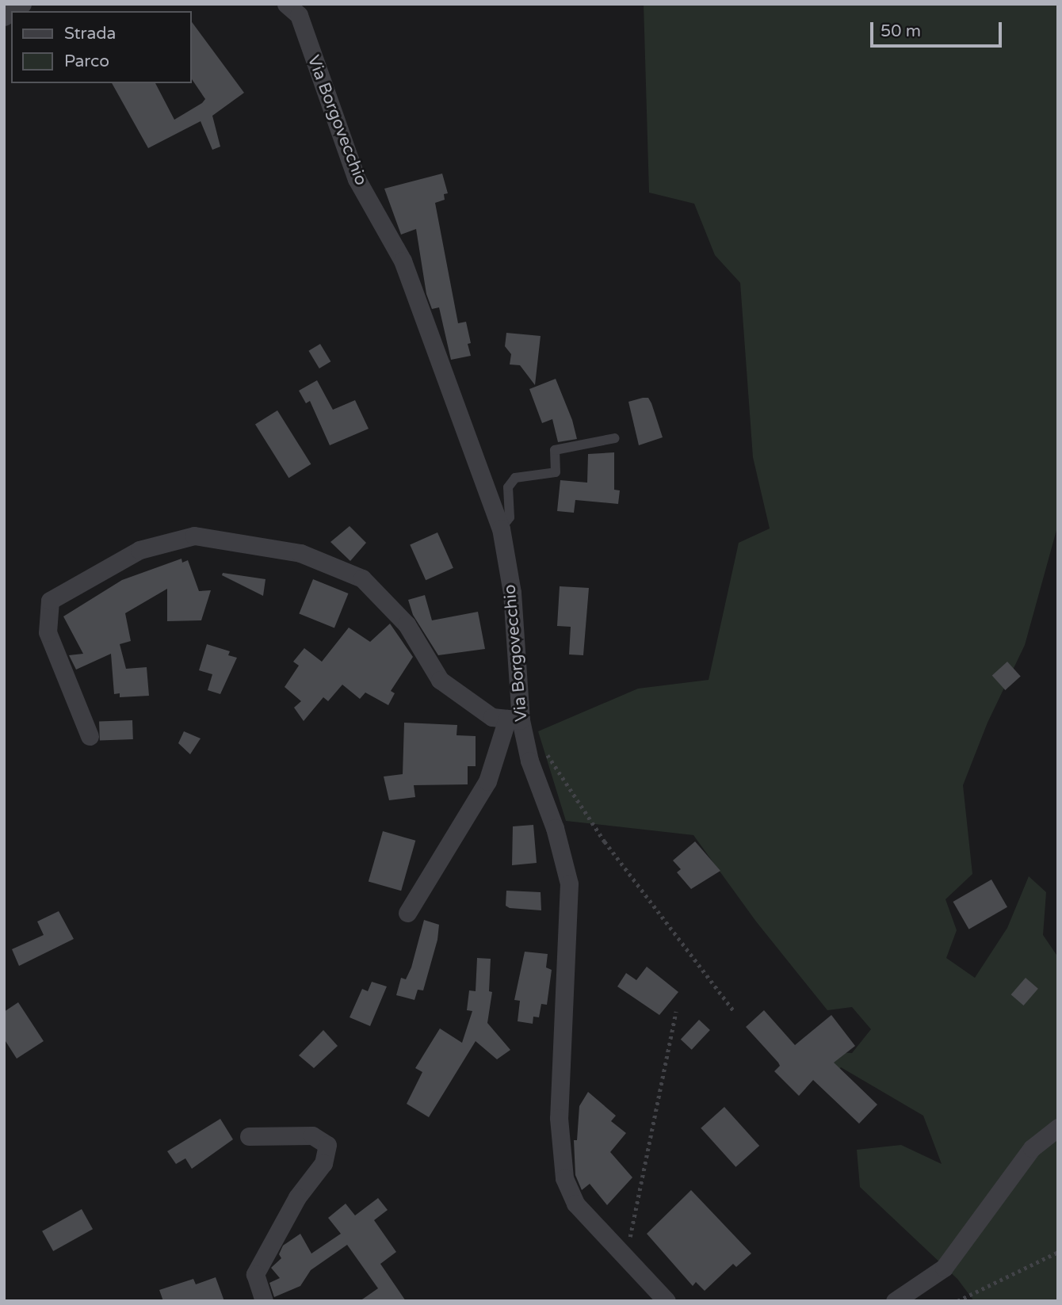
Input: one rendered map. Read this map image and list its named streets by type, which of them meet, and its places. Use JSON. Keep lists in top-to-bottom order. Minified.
{"streets":{"street":["Via Borgovecchio"]},"legend":["Strada","Parco"],"scale_bar":"50 m"}
